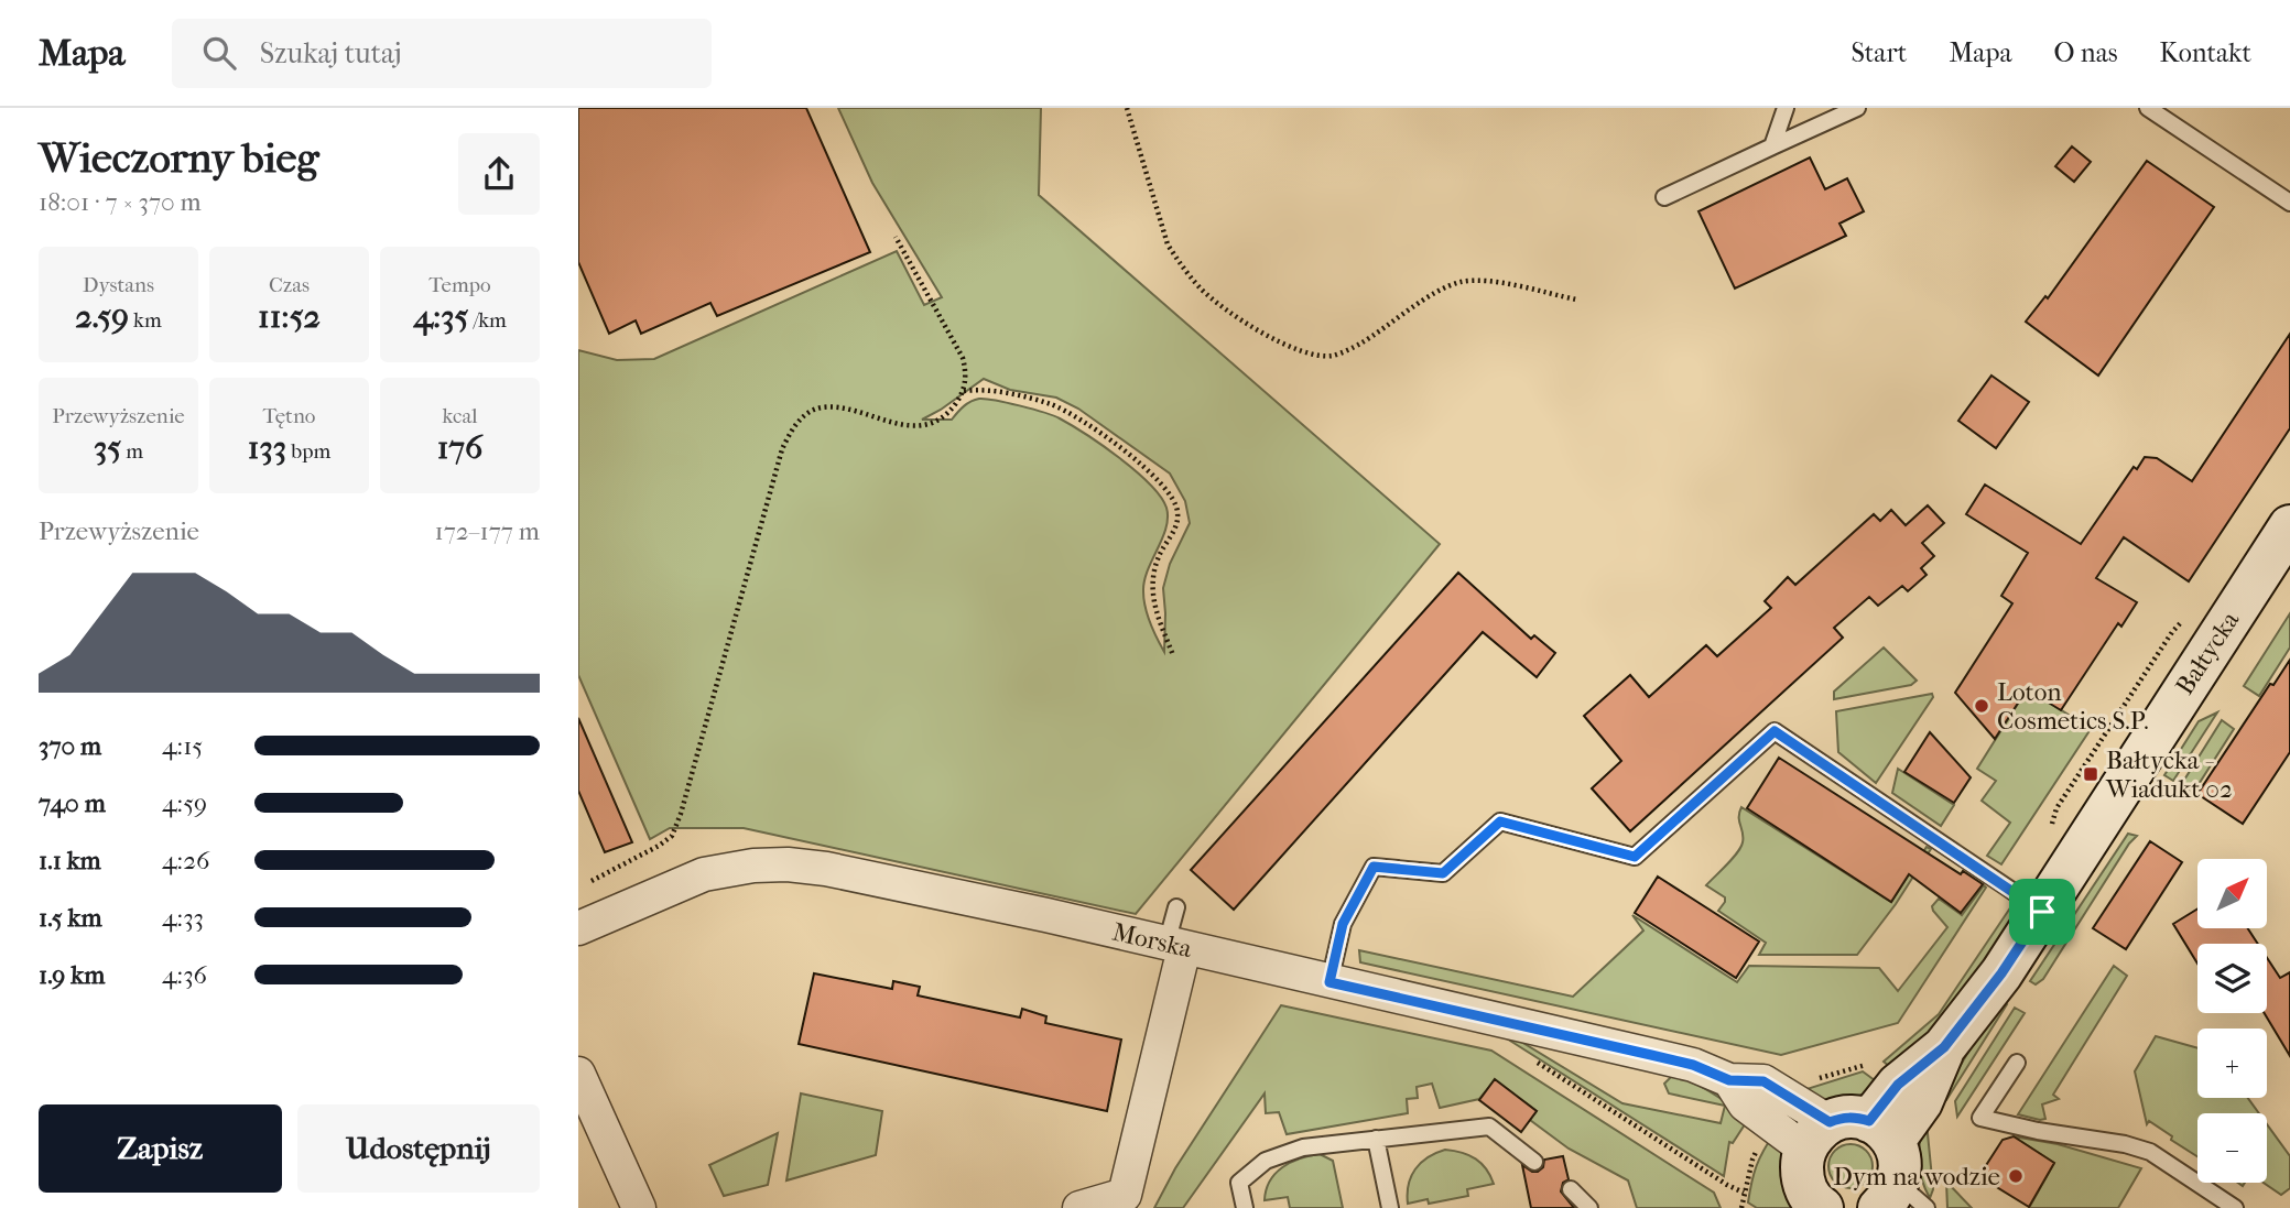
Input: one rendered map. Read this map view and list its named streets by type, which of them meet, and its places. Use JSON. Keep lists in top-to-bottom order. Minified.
{"streets":{"main road":["Bałtycka"],"street":["Morska"]},"crossings":[["Bałtycka","Morska"]],"places":{"other":["Loton Cosmetics S.P.","Dym na wodzie"],"transit":["Bałtycka - Wiadukt 02"]},"north":"top right","page":{"header":"Mapa","search":"Szukaj tutaj","nav":["Start","Mapa","O nas","Kontakt"],"heading":["Wieczorny bieg","18:01 · 7 × 370 m"],"stats":[["Dystans","2.59 km"],["Czas","11:52"],["Tempo","4:35 /km"],["Przewyższenie","35 m"],["Tętno","133 bpm"],["kcal","176"]],"chart":["Przewyższenie","172–177 m"],"list":[{"name":"370 m","note":"4:15"},{"name":"740 m","note":"4:59"},{"name":"1.1 km","note":"4:26"},{"name":"1.5 km","note":"4:33"},{"name":"1.9 km","note":"4:36"}],"map_buttons":["+","−"],"buttons":["Zapisz","Udostępnij"]}}
